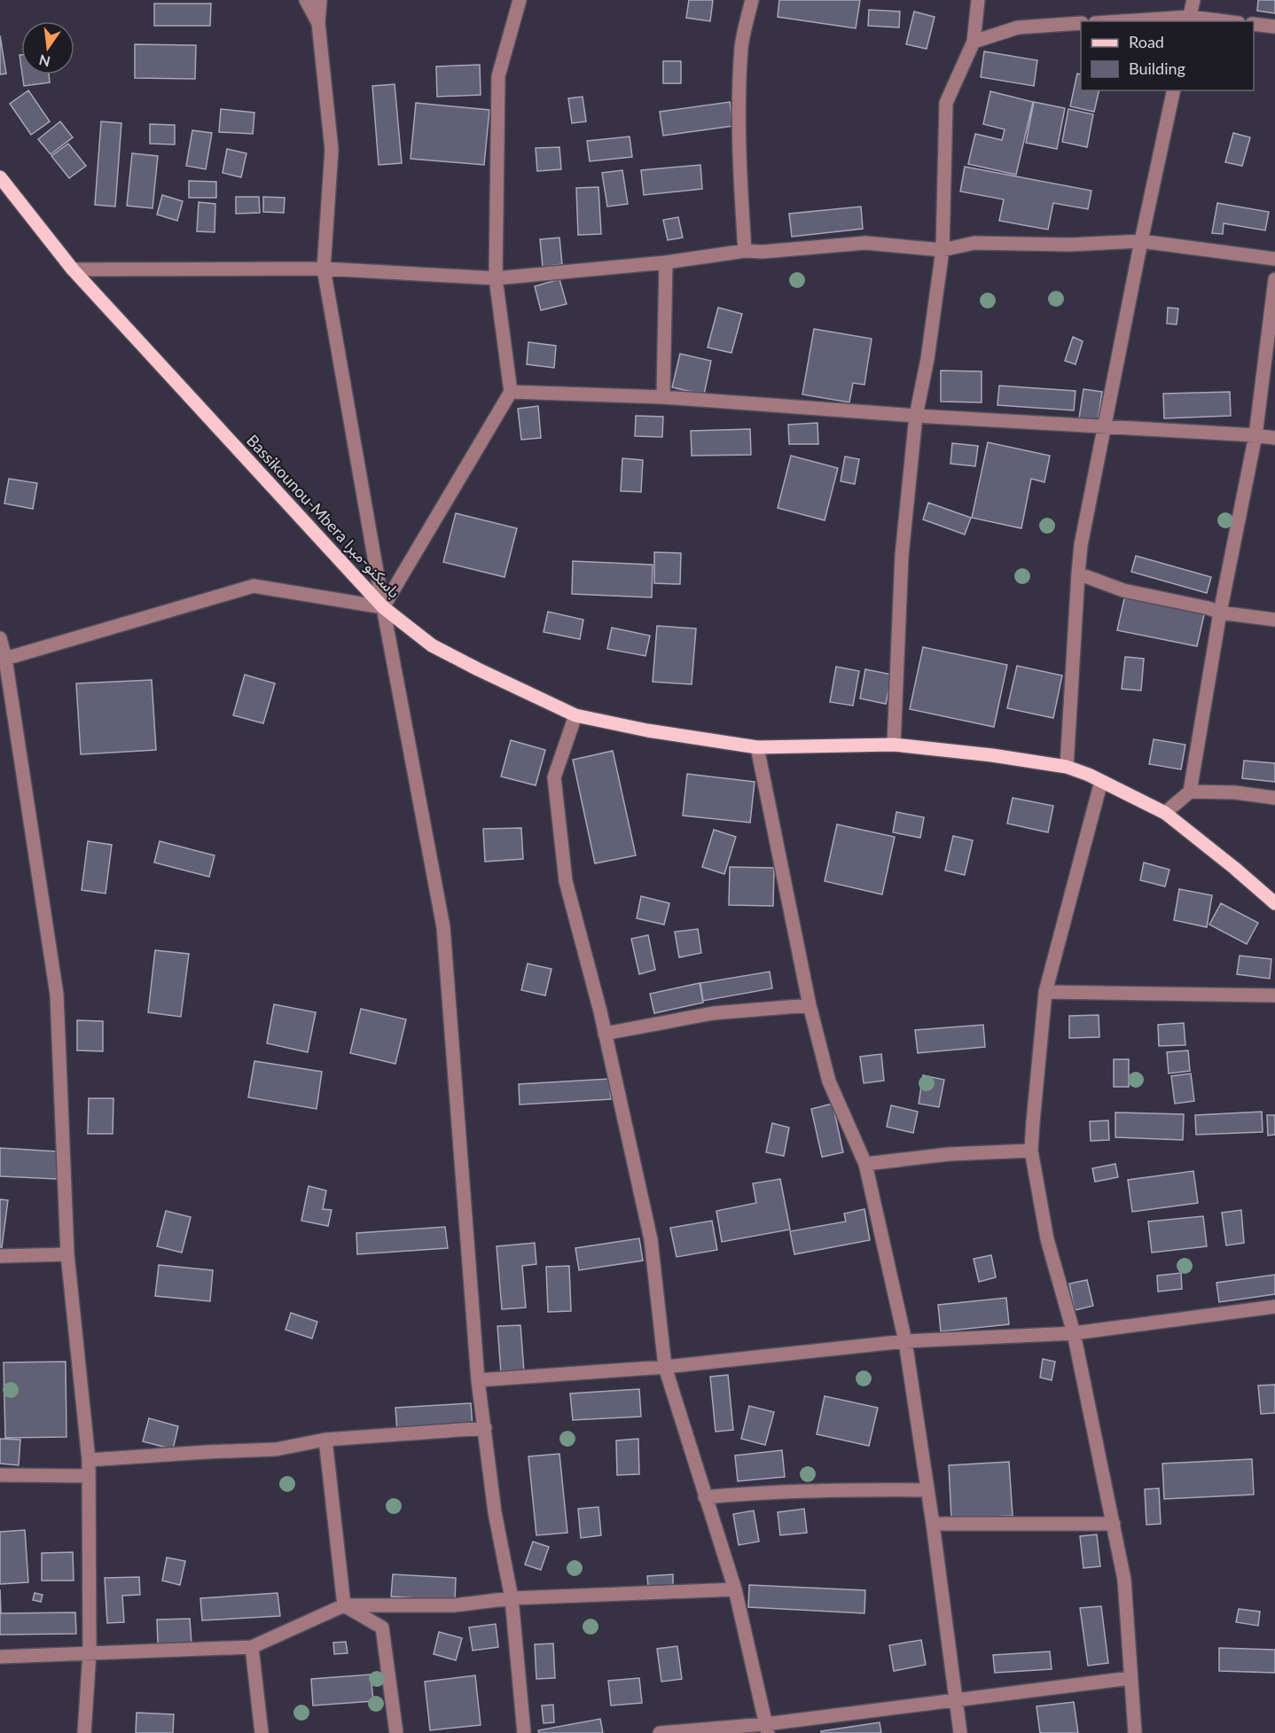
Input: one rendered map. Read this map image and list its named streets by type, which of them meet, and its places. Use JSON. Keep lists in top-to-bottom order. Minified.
{"streets":{"main road":["Bassikounou-Mbera باسكنو-مبرا"]},"legend":["Road","Building"],"north":"bottom"}
